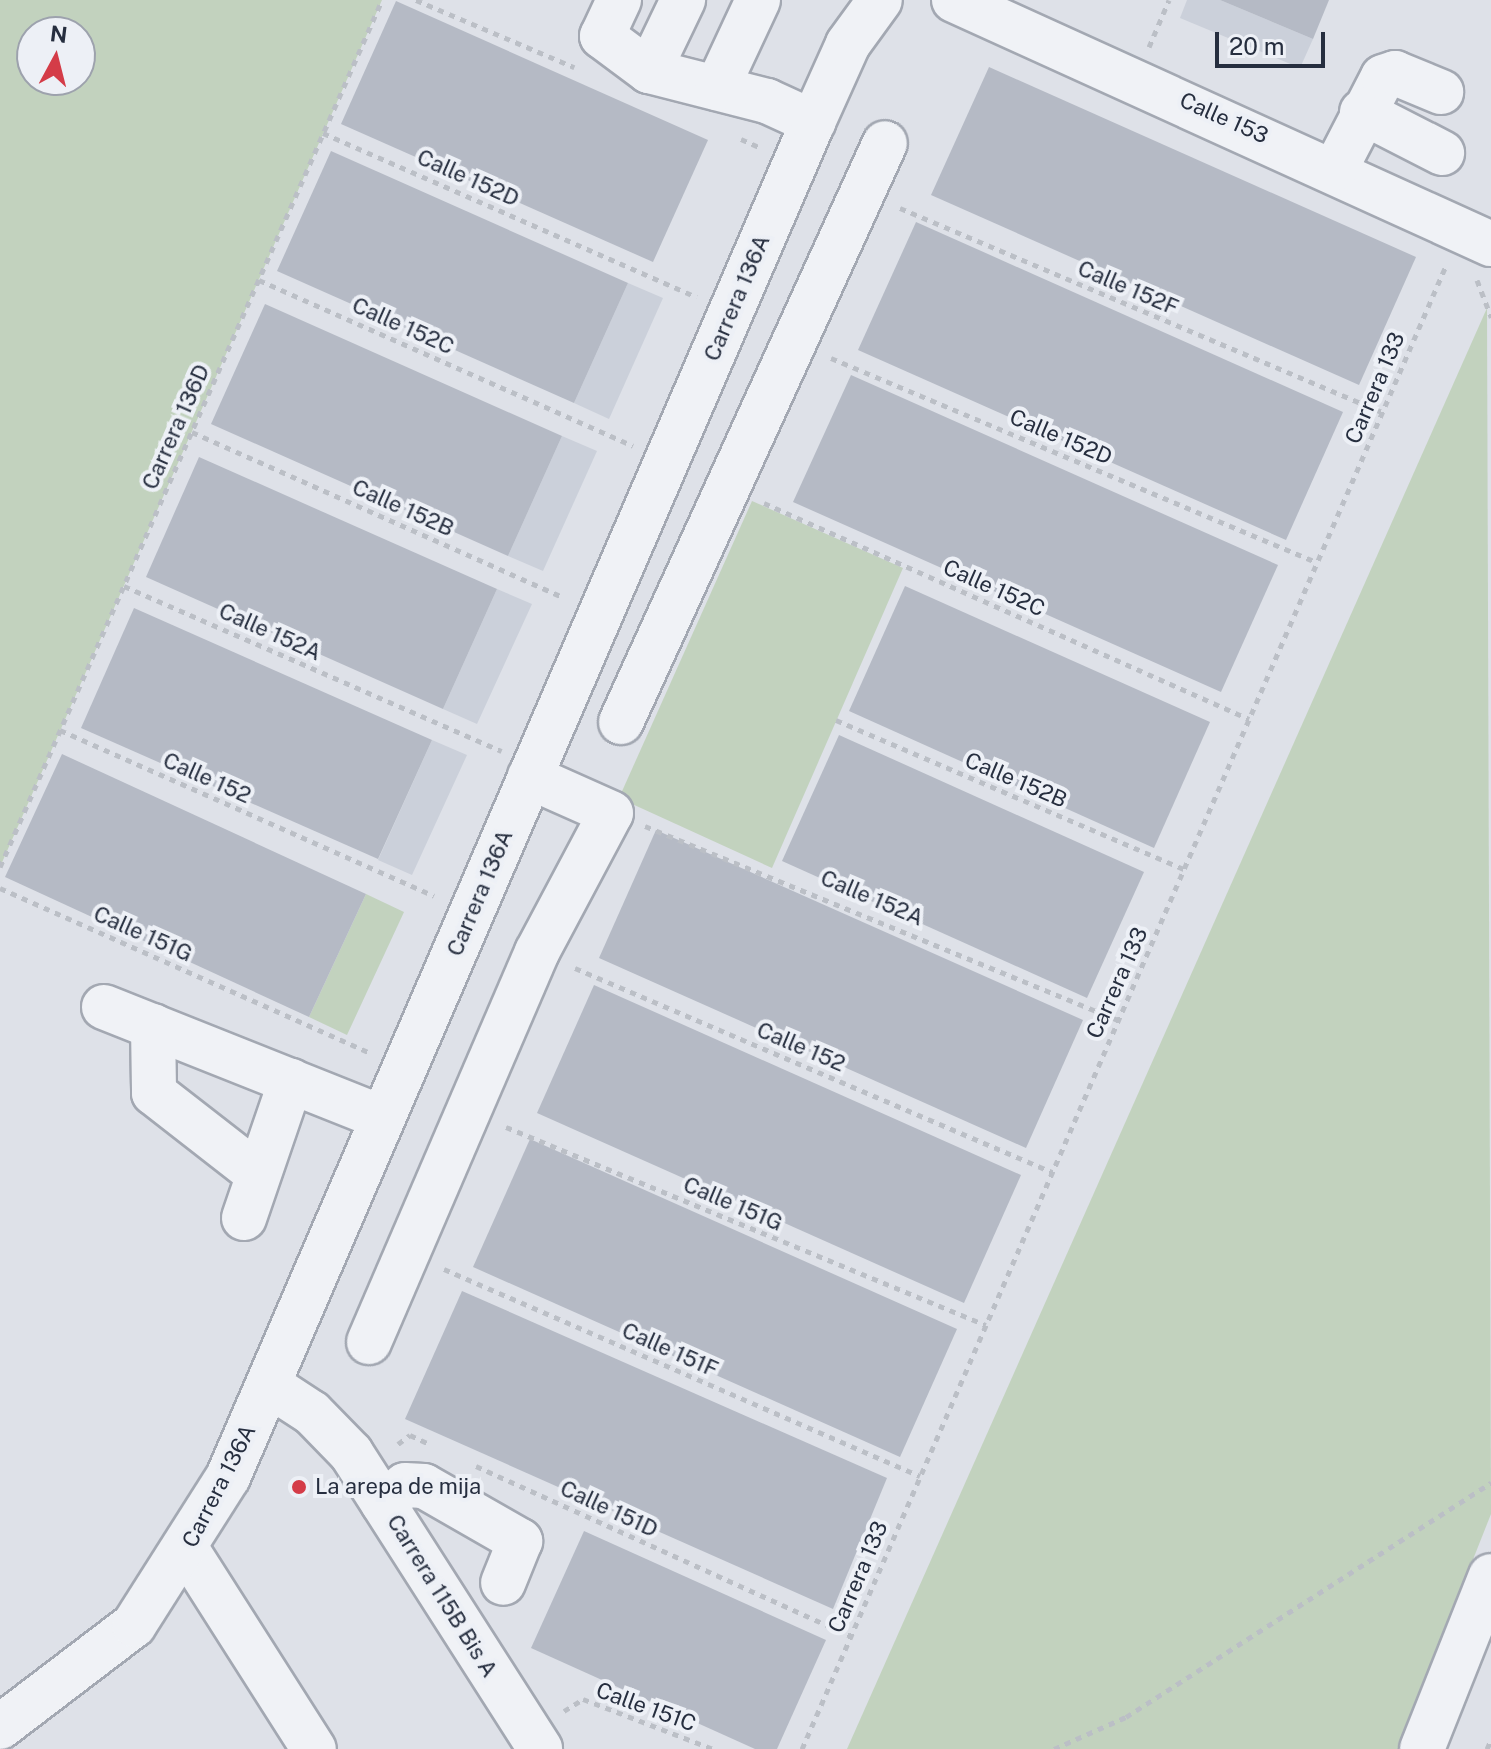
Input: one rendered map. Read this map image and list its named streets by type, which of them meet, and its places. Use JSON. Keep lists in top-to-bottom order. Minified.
{"streets":{"street":["Calle 153","Carrera 136A","Carrera 115B Bis A"],"path":["Calle 152D","Calle 152F","Calle 152C","Carrera 133","Carrera 136D","Calle 152B","Calle 152A","Calle 152","Calle 151G","Calle 151F","Calle 151D","Calle 151C"]},"crossings":[["Calle 153","Carrera 133"],["Calle 152D","Carrera 136A"],["Calle 152D","Carrera 133"],["Calle 152D","Carrera 136D"],["Calle 152F","Carrera 133"],["Carrera 136A","Calle 152C"],["Carrera 136A","Calle 152B"],["Carrera 136A","Calle 152A"],["Carrera 136A","Calle 152"],["Carrera 136A","Calle 151G"],["Carrera 136A","Carrera 115B Bis A"],["Calle 152C","Carrera 133"],["Calle 152C","Carrera 136D"],["Carrera 133","Calle 152B"],["Carrera 133","Calle 152A"],["Carrera 133","Calle 152"],["Carrera 133","Calle 151G"],["Carrera 133","Calle 151F"],["Carrera 133","Calle 151D"],["Carrera 136D","Calle 152B"],["Carrera 136D","Calle 152A"],["Carrera 136D","Calle 152"],["Carrera 115B Bis A","Calle 151C"]],"places":["La arepa de mija"],"scale_bar":"20 m","north":"top"}
